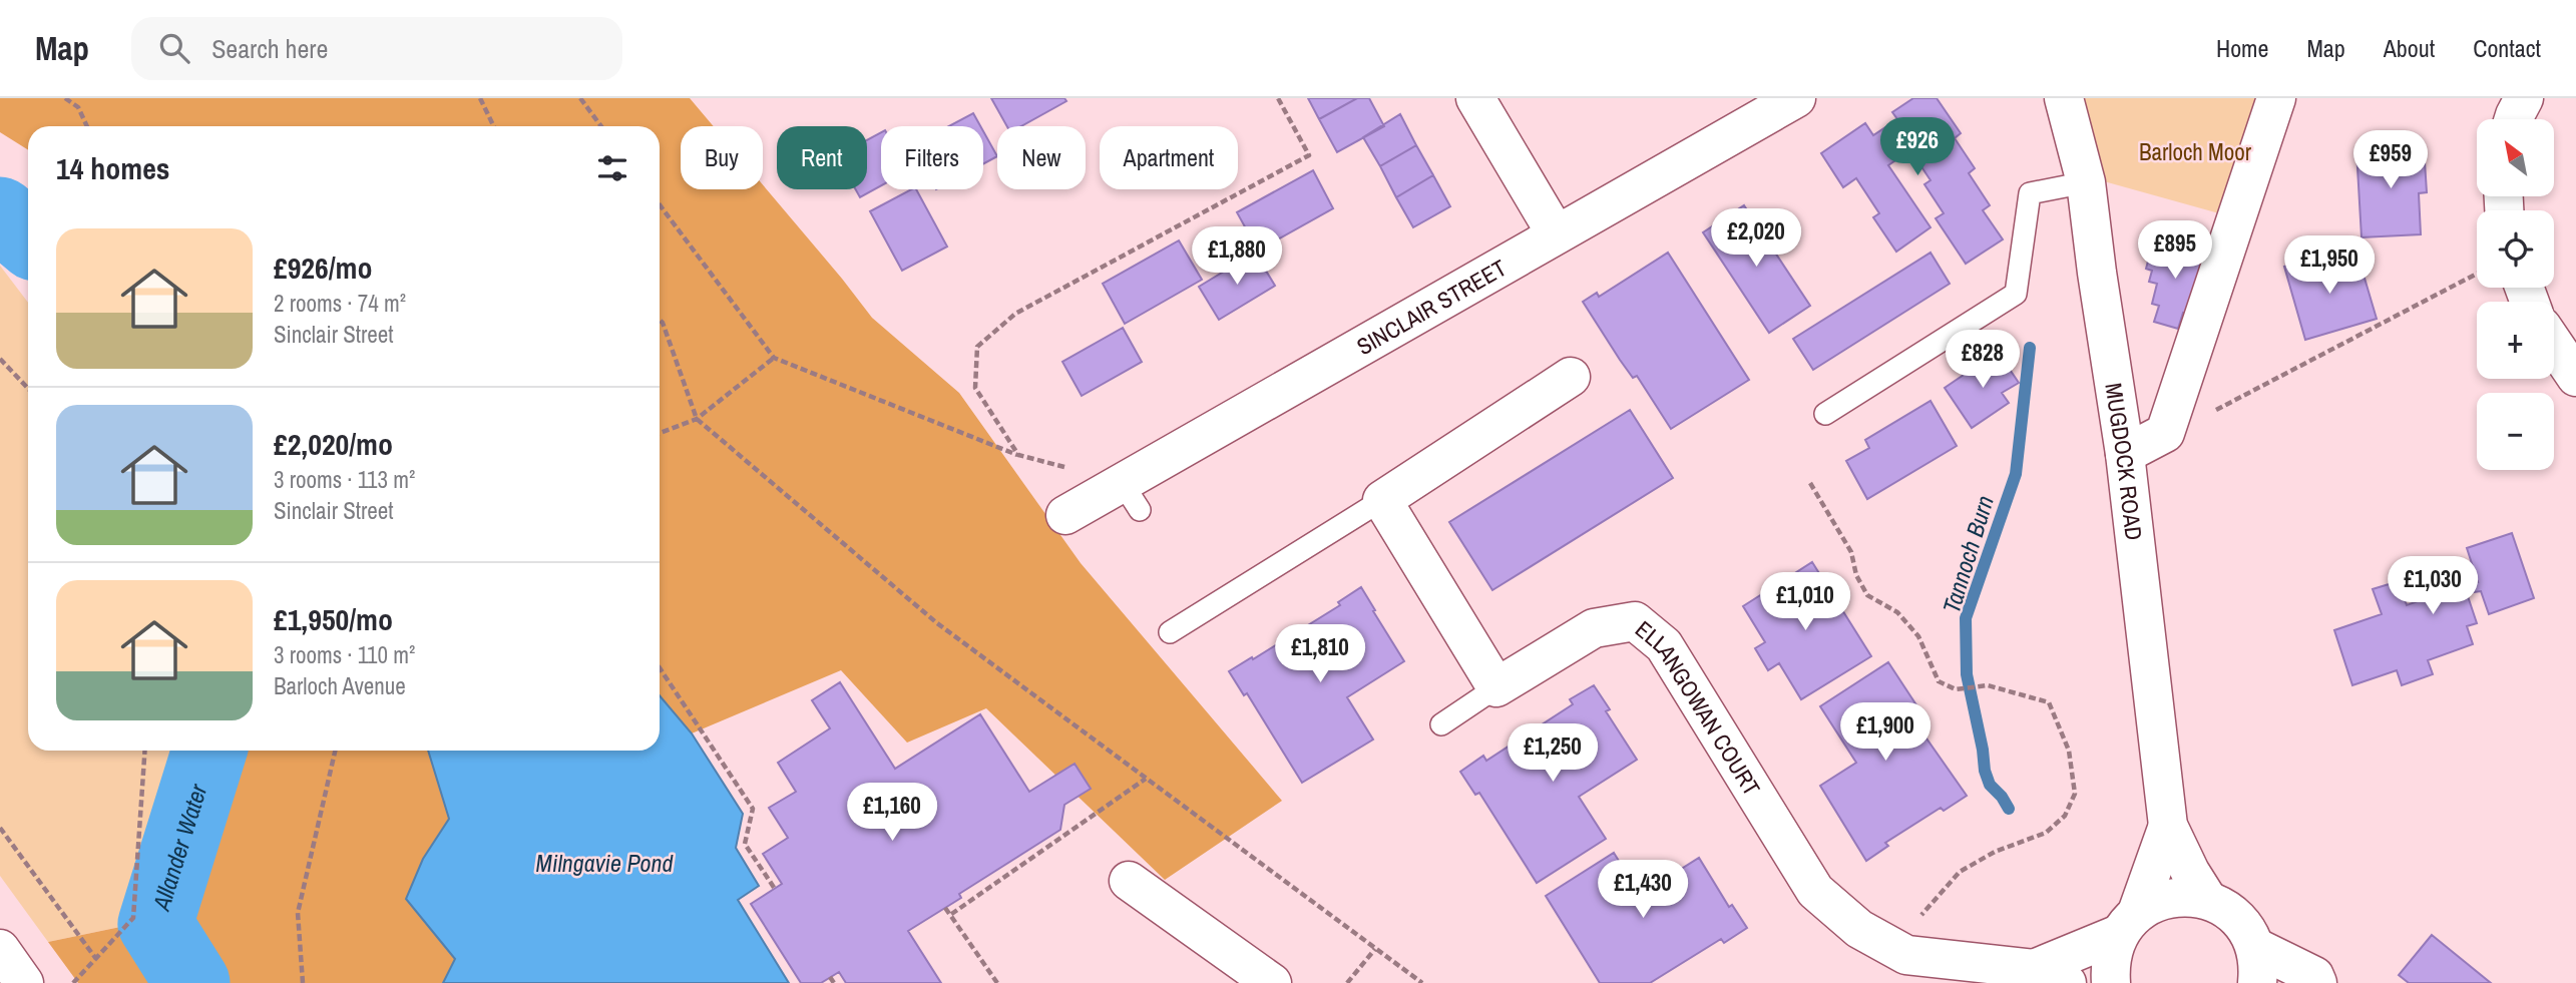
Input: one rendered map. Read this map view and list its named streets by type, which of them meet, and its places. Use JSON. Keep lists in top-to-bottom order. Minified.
{"streets":{"street":["SINCLAIR STREET","MUGDOCK ROAD","ELLANGOWAN COURT"]},"crossings":[["MUGDOCK ROAD","ELLANGOWAN COURT"]],"water":["Tannoch Burn","Allander Water","Milngavie Pond"],"parks":["Barloch Moor"],"north":"top left","page":{"header":"Map","search":"Search here","nav":["Home","Map","About","Contact"],"price":["£926","£959","£2,020","£895","£1,880","£1,950","£828","£1,030","£1,010","£1,810","£1,900","£1,250","£1,160","£1,430"],"map_buttons":["+","−"],"chip":["Buy","Rent","Filters","New","Apartment"],"heading":"14 homes","list":[{"name":"£926/mo","note":"2 rooms · 74 m² · Sinclair Street"},{"name":"£2,020/mo","note":"3 rooms · 113 m² · Sinclair Street"},{"name":"£1,950/mo","note":"3 rooms · 110 m² · Barloch Avenue"}]}}
